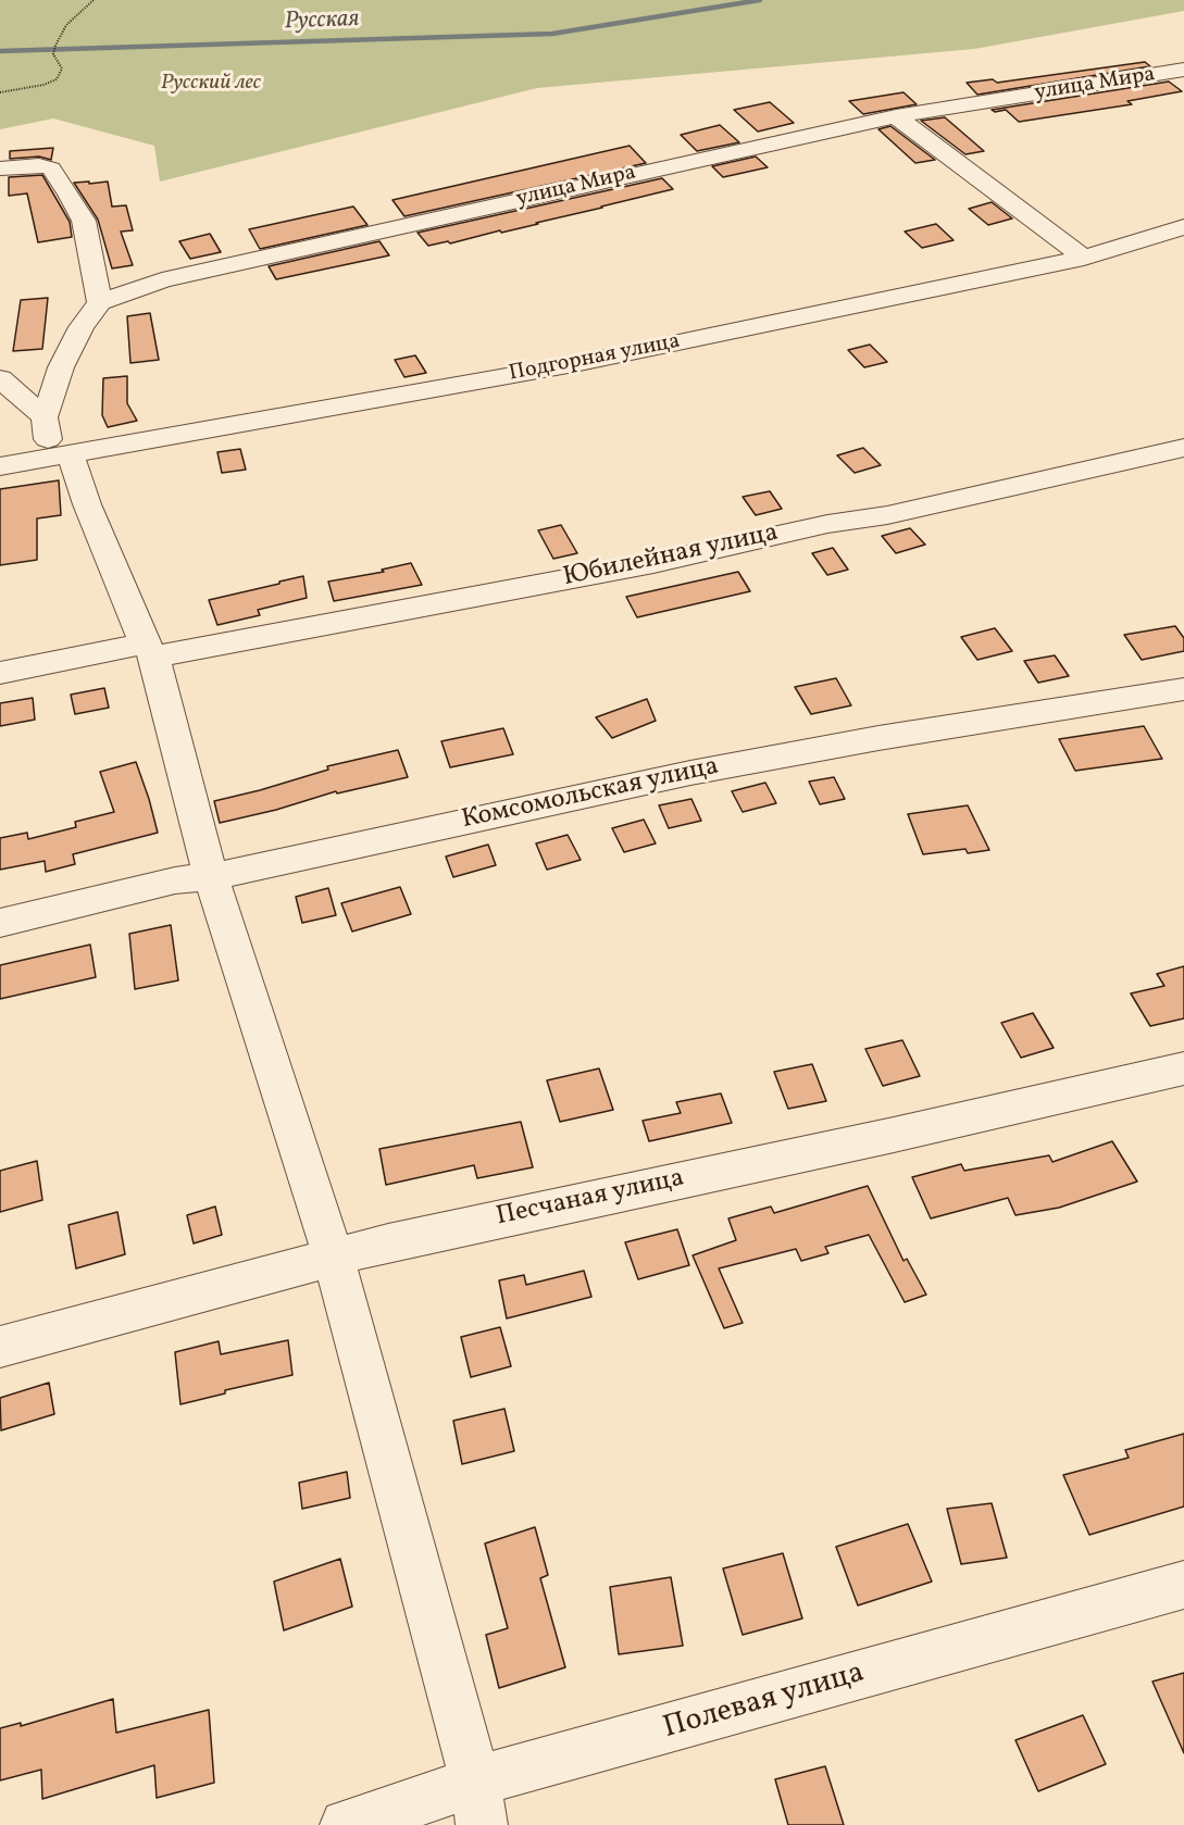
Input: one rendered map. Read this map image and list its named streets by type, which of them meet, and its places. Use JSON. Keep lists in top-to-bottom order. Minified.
{"streets":{"street":["улица Мира","Подгорная улица","Юбилейная улица","Комсомольская улица","Песчаная улица","Полевая улица"]},"water":["Русская"],"parks":["Русский лес"]}
